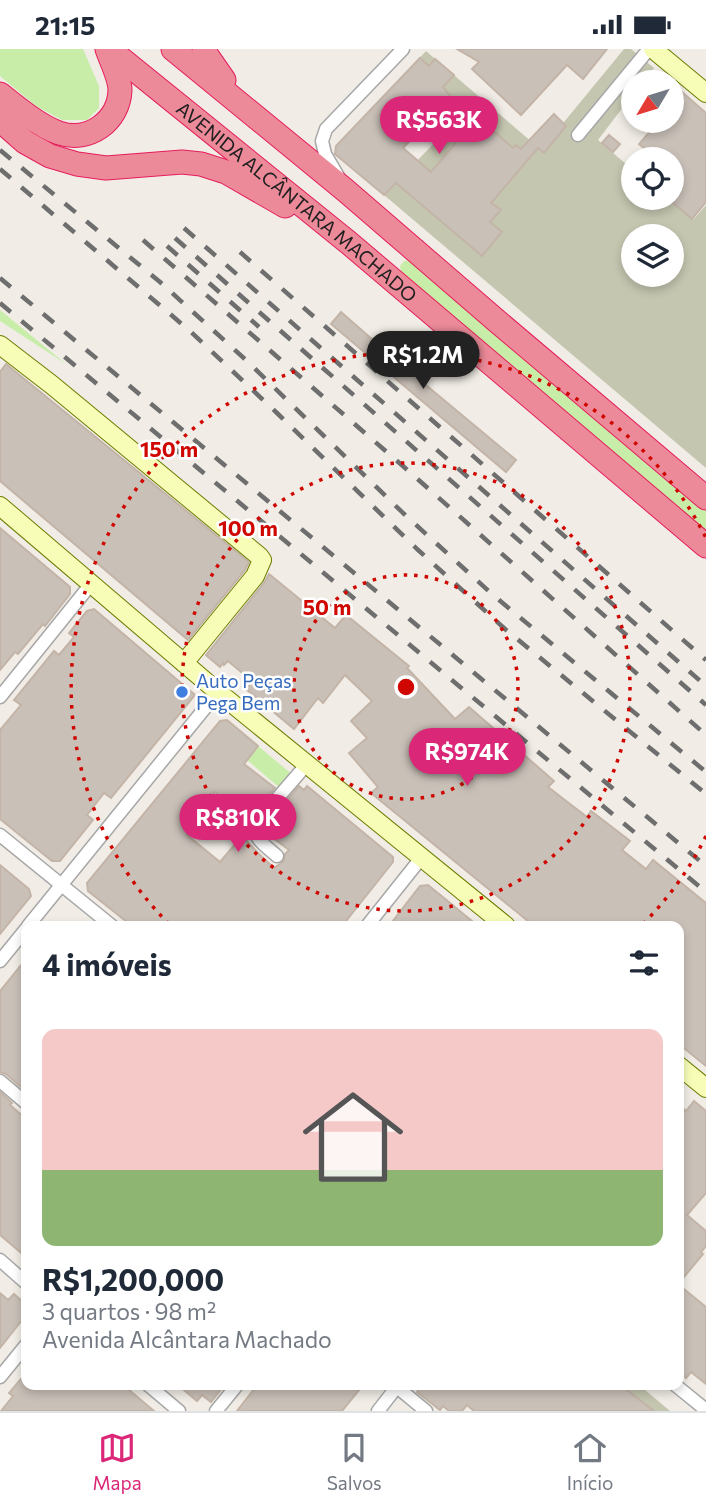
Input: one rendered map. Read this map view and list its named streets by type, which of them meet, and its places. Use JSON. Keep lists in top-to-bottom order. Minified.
{"streets":{"highway":["AVENIDA ALCÂNTARA MACHADO"]},"places":["Auto Peças Pega Bem"],"north":"bottom left","page":{"status":"21:15","price":["R$563K","R$1.2M","R$974K","R$810K"],"heading":"4 imóveis","list":[{"name":"R$1,200,000","note":"3 quartos · 98 m² · Avenida Alcântara Machado"}],"tabs":["Mapa","Salvos","Início"]},"rings":["150 m","100 m","50 m"]}
